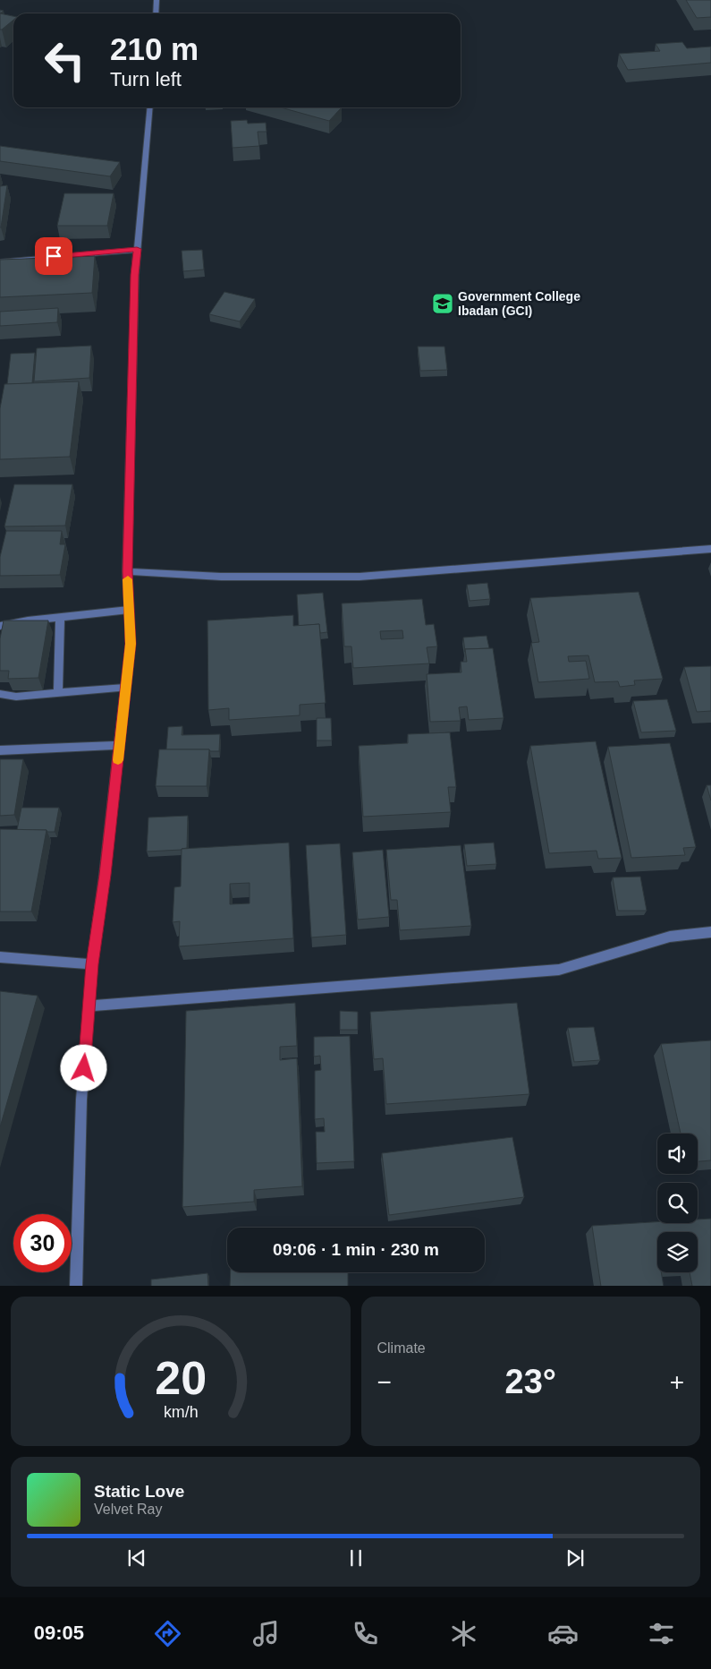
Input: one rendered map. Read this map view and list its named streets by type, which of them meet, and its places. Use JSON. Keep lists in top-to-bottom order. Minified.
{"places":{"school or university":["Government College Ibadan (GCI)"]},"page":{"turn":["210 m","Turn left"],"limit":"30","trip":"09:06 · 1 min · 230 m","tile":"Climate","heat":["−","23°","+"],"song":["Static Love","Velvet Ray"],"tabs":"09:05","gauge":["20","km/h"]}}
